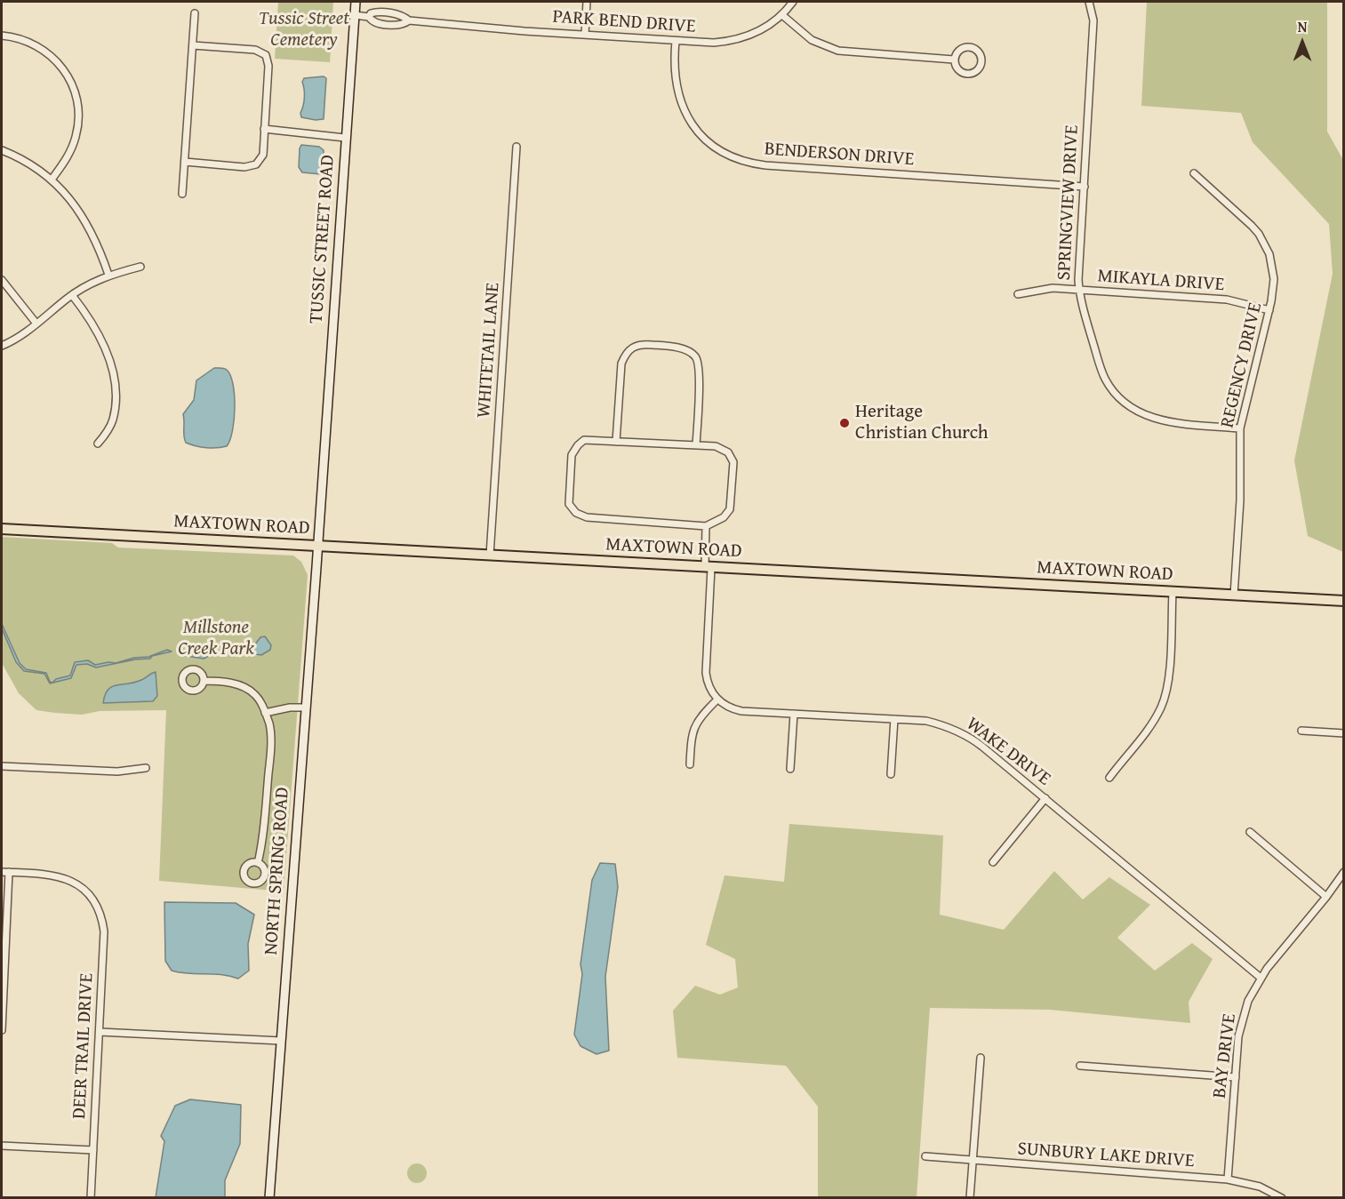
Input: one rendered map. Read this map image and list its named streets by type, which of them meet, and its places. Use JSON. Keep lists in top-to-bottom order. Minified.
{"streets":{"main road":["TUSSIC STREET ROAD","MAXTOWN ROAD","NORTH SPRING ROAD"],"street":["PARK BEND DRIVE","BENDERSON DRIVE","SPRINGVIEW DRIVE","MIKAYLA DRIVE","WHITETAIL LANE","REGENCY DRIVE","WAKE DRIVE","DEER TRAIL DRIVE","BAY DRIVE","SUNBURY LAKE DRIVE"]},"crossings":[["PARK BEND DRIVE","BENDERSON DRIVE"],["PARK BEND DRIVE","TUSSIC STREET ROAD"],["BENDERSON DRIVE","SPRINGVIEW DRIVE"],["SPRINGVIEW DRIVE","MIKAYLA DRIVE"],["SPRINGVIEW DRIVE","REGENCY DRIVE"],["TUSSIC STREET ROAD","MAXTOWN ROAD"],["TUSSIC STREET ROAD","NORTH SPRING ROAD"],["MIKAYLA DRIVE","REGENCY DRIVE"],["WHITETAIL LANE","MAXTOWN ROAD"],["REGENCY DRIVE","MAXTOWN ROAD"],["MAXTOWN ROAD","NORTH SPRING ROAD"],["WAKE DRIVE","BAY DRIVE"],["BAY DRIVE","SUNBURY LAKE DRIVE"]],"parks":["Tussic Street Cemetery","Millstone Creek Park"],"places":["Heritage Christian Church"],"north":"top"}
